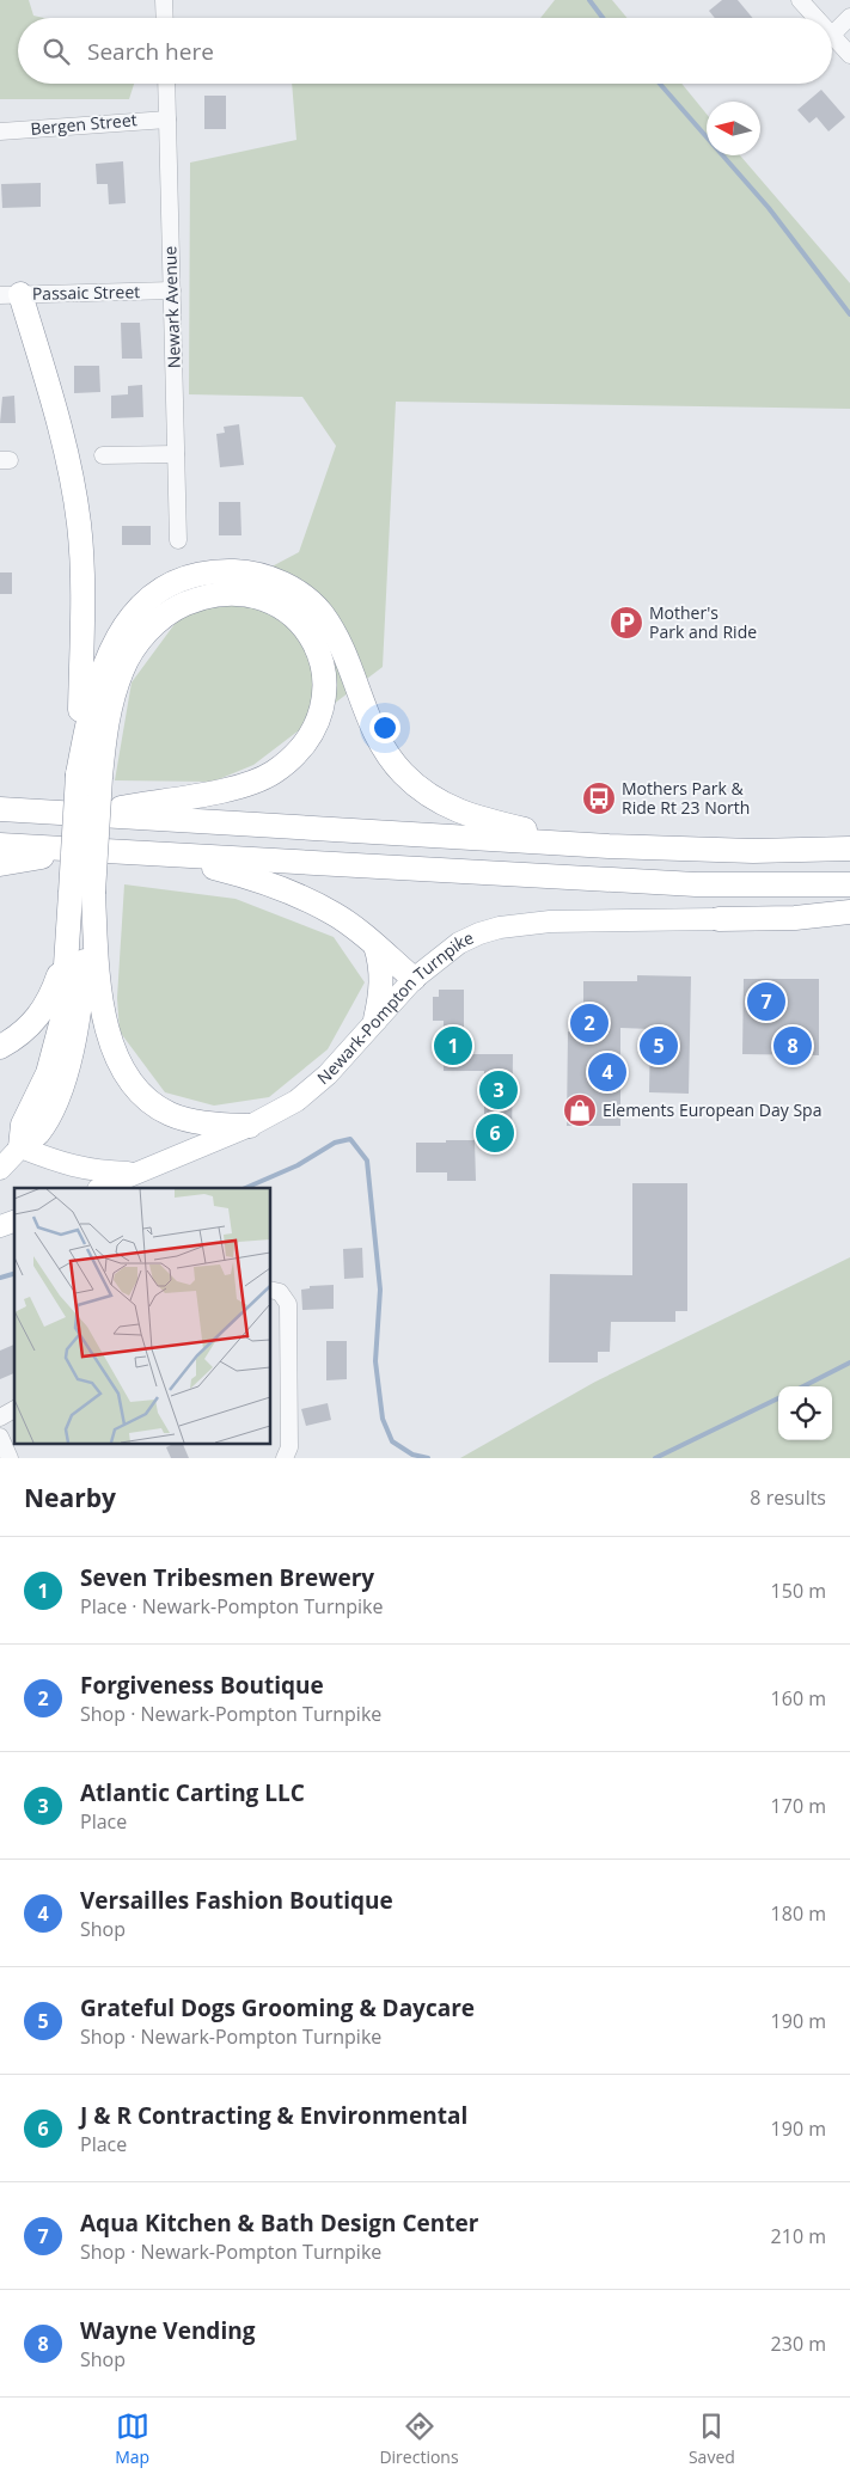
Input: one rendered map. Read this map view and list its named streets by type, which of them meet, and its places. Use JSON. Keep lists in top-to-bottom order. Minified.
{"streets":{"main road":["Newark-Pompton Turnpike"],"street":["Bergen Street","Passaic Street","Newark Avenue"]},"crossings":[["Bergen Street","Newark Avenue"],["Passaic Street","Newark Avenue"]],"places":{"parking":["Mother's Park and Ride"],"bus stop":["Mothers Park & Ride Rt 23 North"],"shop":["Elements European Day Spa"]},"north":"left","page":{"search":"Search here","pins":["7","2","1","5","8","4","3","6"],"heading":["Nearby","8 results"],"list":[{"mark":"1","name":"Seven Tribesmen Brewery","note":"Place · Newark-Pompton Turnpike","value":"150 m"},{"mark":"2","name":"Forgiveness Boutique","note":"Shop · Newark-Pompton Turnpike","value":"160 m"},{"mark":"3","name":"Atlantic Carting LLC","note":"Place","value":"170 m"},{"mark":"4","name":"Versailles Fashion Boutique","note":"Shop","value":"180 m"},{"mark":"5","name":"Grateful Dogs Grooming & Daycare","note":"Shop · Newark-Pompton Turnpike","value":"190 m"},{"mark":"6","name":"J & R Contracting & Environmental","note":"Place","value":"190 m"},{"mark":"7","name":"Aqua Kitchen & Bath Design Center","note":"Shop · Newark-Pompton Turnpike","value":"210 m"},{"mark":"8","name":"Wayne Vending","note":"Shop","value":"230 m"}],"nav":["Map","Directions","Saved"]}}
